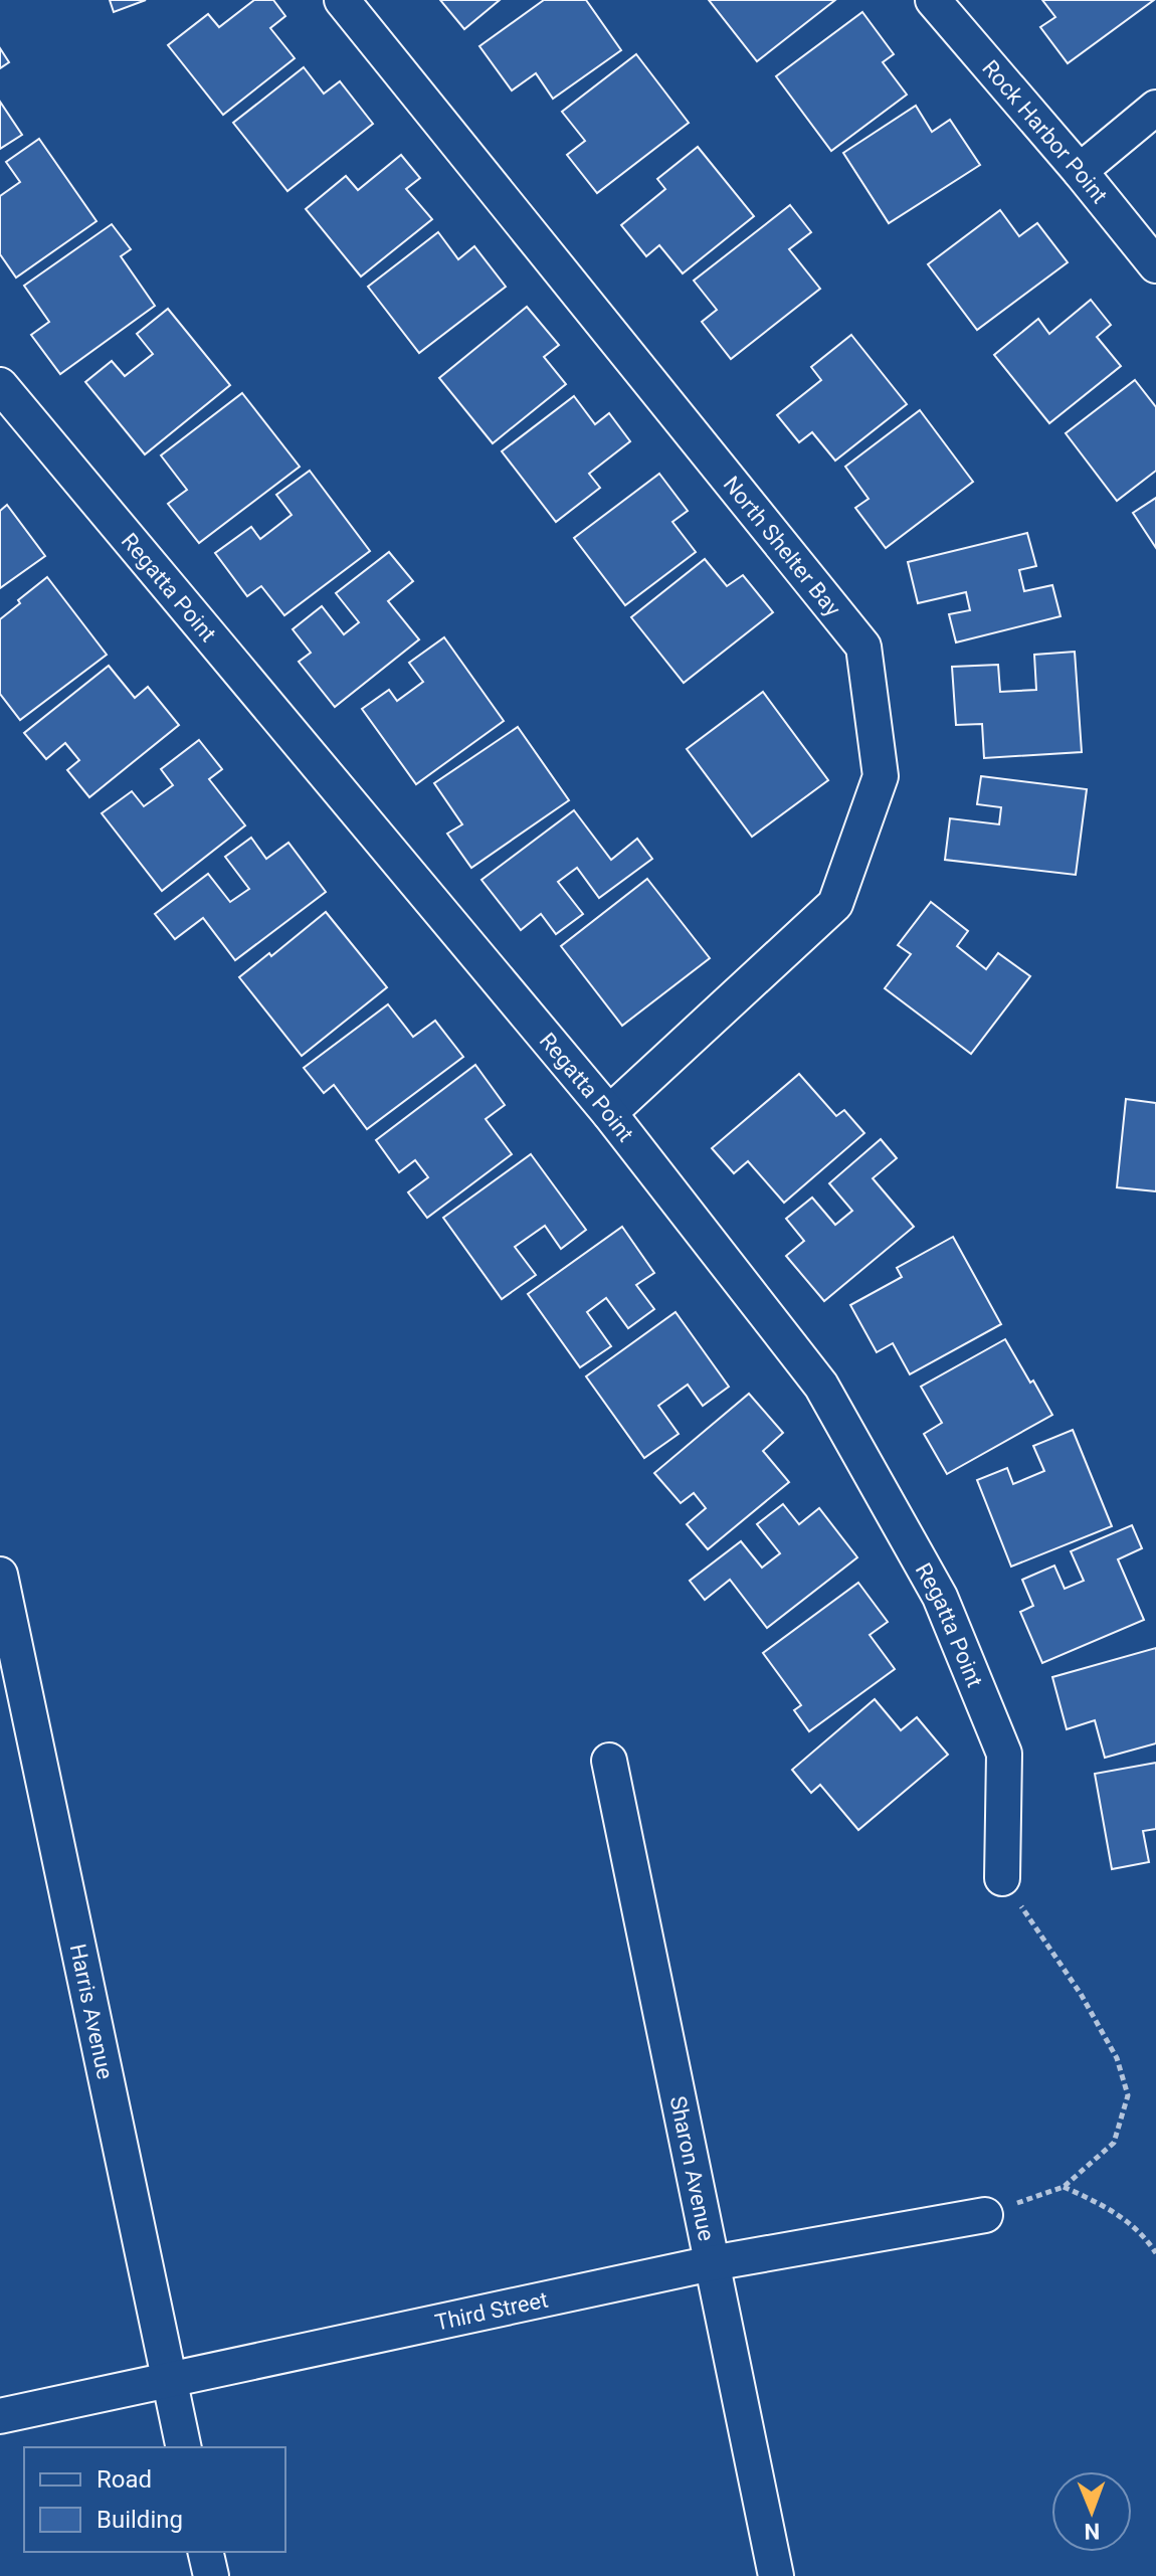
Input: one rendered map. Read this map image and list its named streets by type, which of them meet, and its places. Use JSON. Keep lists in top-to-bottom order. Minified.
{"streets":{"street":["Rock Harbor Point","North Shelter Bay","Regatta Point","Harris Avenue","Sharon Avenue","Third Street"]},"crossings":[["North Shelter Bay","Regatta Point"],["Harris Avenue","Third Street"],["Sharon Avenue","Third Street"]],"legend":["Road","Building"],"north":"bottom"}
